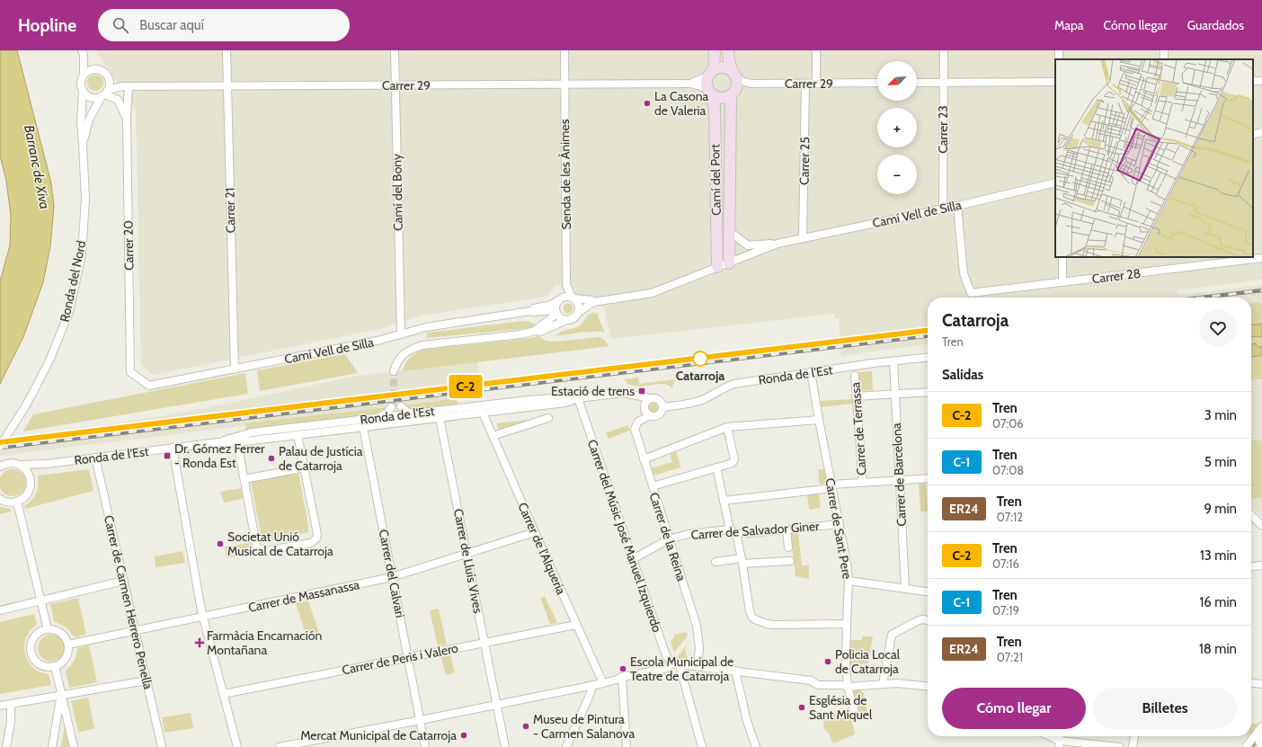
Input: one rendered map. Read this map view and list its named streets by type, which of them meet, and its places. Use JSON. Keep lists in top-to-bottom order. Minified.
{"streets":{"street":["Carrer 29","Carrer 23","Carrer 25","Senda de les Ànimes","Camí del Port","Camí del Bony","Carrer 21","Camí Vell de Silla","Carrer 20","Carrer 28","Ronda del Nord","Ronda de l'Est","Carrer de Terrassa","Carrer de Barcelona","Carrer de Sant Pere","Carrer de Salvador Giner","Carrer del Músic José Manuel Izquierdo","Carrer de la Reina","Carrer de l'Alqueria","Carrer de Lluís Vives","Carrer del Calvari","Carrer de Massanassa","Carrer de Carmen Herrero Penella","Carrer de Peris i Valero"]},"crossings":[["Carrer 29","Carrer 25"],["Carrer 29","Senda de les Ànimes"],["Carrer 29","Camí del Port"],["Carrer 29","Camí del Bony"],["Carrer 29","Carrer 21"],["Carrer 29","Carrer 20"],["Carrer 29","Ronda del Nord"],["Carrer 23","Camí Vell de Silla"],["Carrer 25","Camí Vell de Silla"],["Senda de les Ànimes","Camí Vell de Silla"],["Camí del Port","Camí Vell de Silla"],["Camí del Bony","Camí Vell de Silla"],["Carrer 21","Camí Vell de Silla"],["Camí Vell de Silla","Carrer 20"],["Camí Vell de Silla","Carrer 28"],["Carrer 20","Ronda del Nord"],["Ronda de l'Est","Carrer de Barcelona"],["Ronda de l'Est","Carrer de Sant Pere"],["Ronda de l'Est","Carrer del Músic José Manuel Izquierdo"],["Ronda de l'Est","Carrer de la Reina"],["Ronda de l'Est","Carrer de l'Alqueria"],["Ronda de l'Est","Carrer de Lluís Vives"],["Ronda de l'Est","Carrer del Calvari"],["Ronda de l'Est","Carrer de Carmen Herrero Penella"],["Carrer de Sant Pere","Carrer de Salvador Giner"],["Carrer de Salvador Giner","Carrer del Músic José Manuel Izquierdo"],["Carrer de Salvador Giner","Carrer de la Reina"],["Carrer de l'Alqueria","Carrer de Massanassa"],["Carrer de l'Alqueria","Carrer de Peris i Valero"],["Carrer de Lluís Vives","Carrer de Massanassa"],["Carrer de Lluís Vives","Carrer de Peris i Valero"],["Carrer del Calvari","Carrer de Massanassa"],["Carrer del Calvari","Carrer de Peris i Valero"],["Carrer de Massanassa","Carrer de Carmen Herrero Penella"]],"water":["Barranc de Xiva"],"places":{"other":["La Casona de Valeria","Catarroja","Palau de Justícia de Catarroja","Societat Unió Musical de Catarroja","Policia Local de Catarroja","Escola Municipal de Teatre de Catarroja","Església de Sant Miquel","Museu de Pintura - Carmen Salanova","Mercat Municipal de Catarroja"],"transit":["Estació de trens","Dr. Gómez Ferrer - Ronda Est"],"health":["Farmàcia Encarnación Montañana"]},"north":"bottom left","page":{"header":"Hopline","search":"Buscar aquí","nav":["Mapa","Cómo llegar","Guardados"],"on_map":"C-2","map_buttons":["+","−"],"heading":[["Catarroja","Tren"],"Salidas"],"list":[{"mark":"C-2","name":"Tren","note":"07:06","value":"3 min"},{"mark":"C-1","name":"Tren","note":"07:08","value":"5 min"},{"mark":"ER24","name":"Tren","note":"07:12","value":"9 min"},{"mark":"C-2","name":"Tren","note":"07:16","value":"13 min"},{"mark":"C-1","name":"Tren","note":"07:19","value":"16 min"},{"mark":"ER24","name":"Tren","note":"07:21","value":"18 min"}],"buttons":["Cómo llegar","Billetes"]}}
